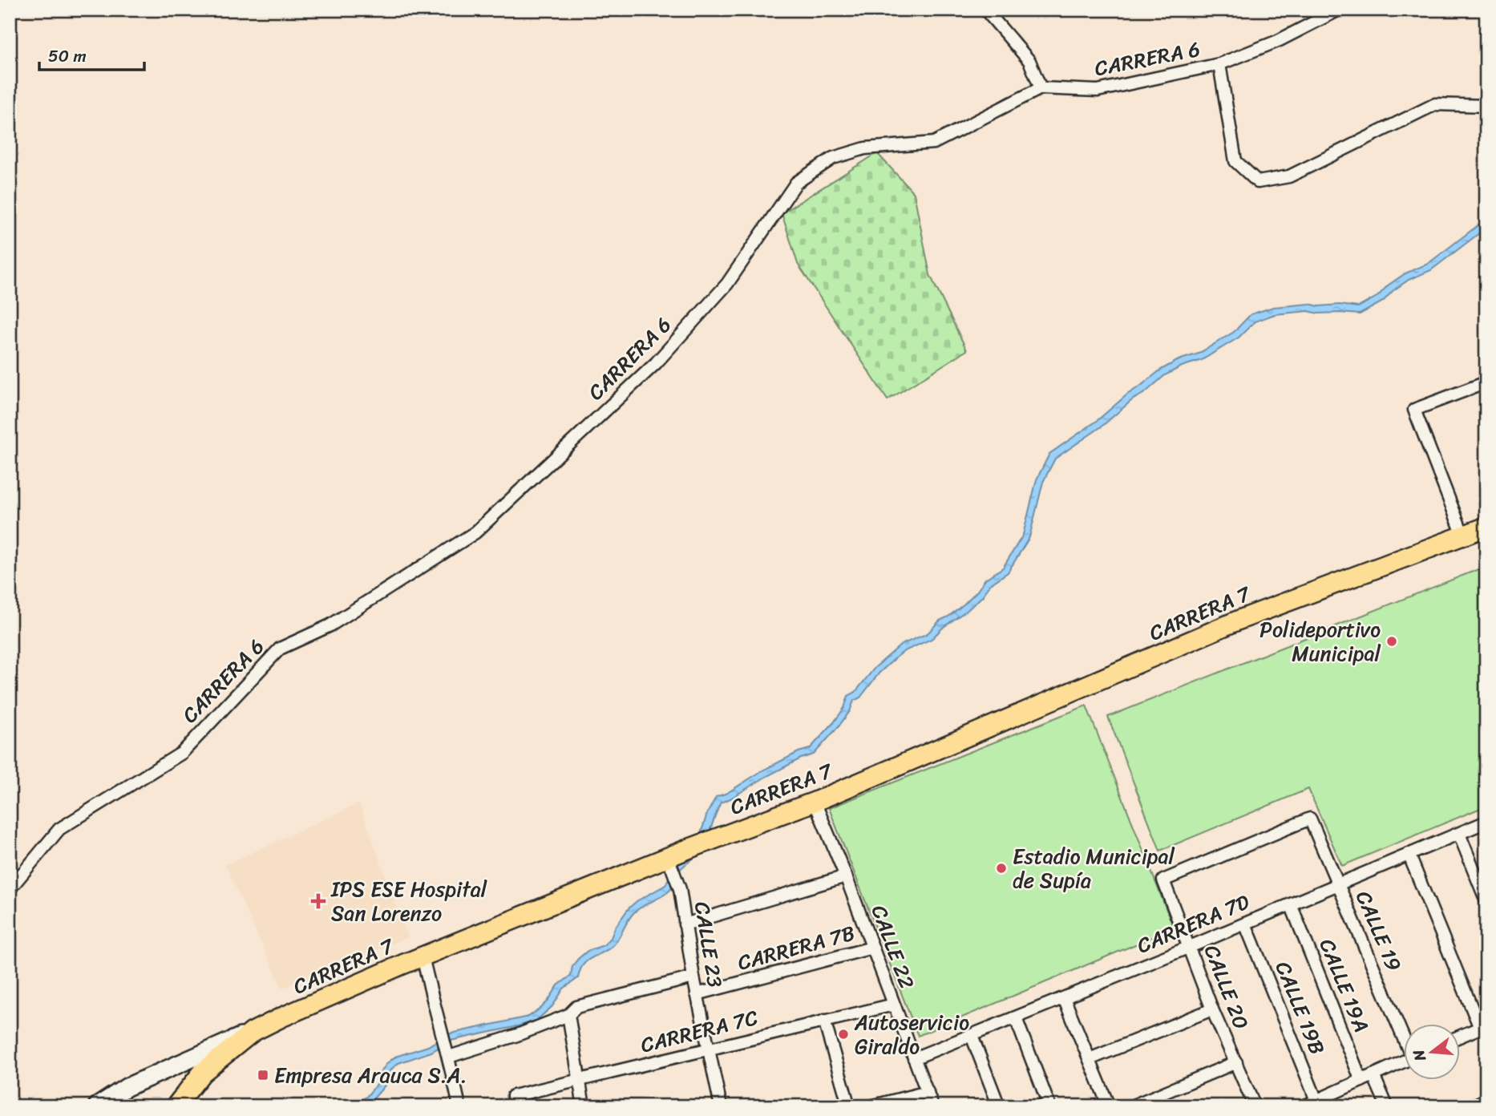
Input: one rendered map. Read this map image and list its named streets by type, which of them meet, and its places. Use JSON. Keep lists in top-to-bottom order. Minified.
{"streets":{"main road":["CARRERA 7"],"street":["CARRERA 6","CARRERA 7D","CALLE 19","CALLE 23","CALLE 22","CARRERA 7B","CALLE 19A","CALLE 20","CALLE 19B","CARRERA 7C"]},"crossings":[["CARRERA 7","CALLE 23"],["CARRERA 7","CALLE 22"],["CARRERA 7D","CALLE 19"],["CARRERA 7D","CALLE 22"],["CARRERA 7D","CALLE 19A"],["CARRERA 7D","CALLE 20"],["CARRERA 7D","CALLE 19B"],["CALLE 19","CALLE 20"],["CALLE 23","CARRERA 7B"],["CALLE 23","CARRERA 7C"],["CALLE 22","CARRERA 7B"],["CALLE 22","CARRERA 7C"]],"places":{"other":["Polideportivo Municipal","Estadio Municipal de Supía","Autoservicio Giraldo"],"health":["IPS ESE Hospital San Lorenzo"],"transit":["Empresa Arauca S.A."]},"scale_bar":"50 m","north":"left"}
